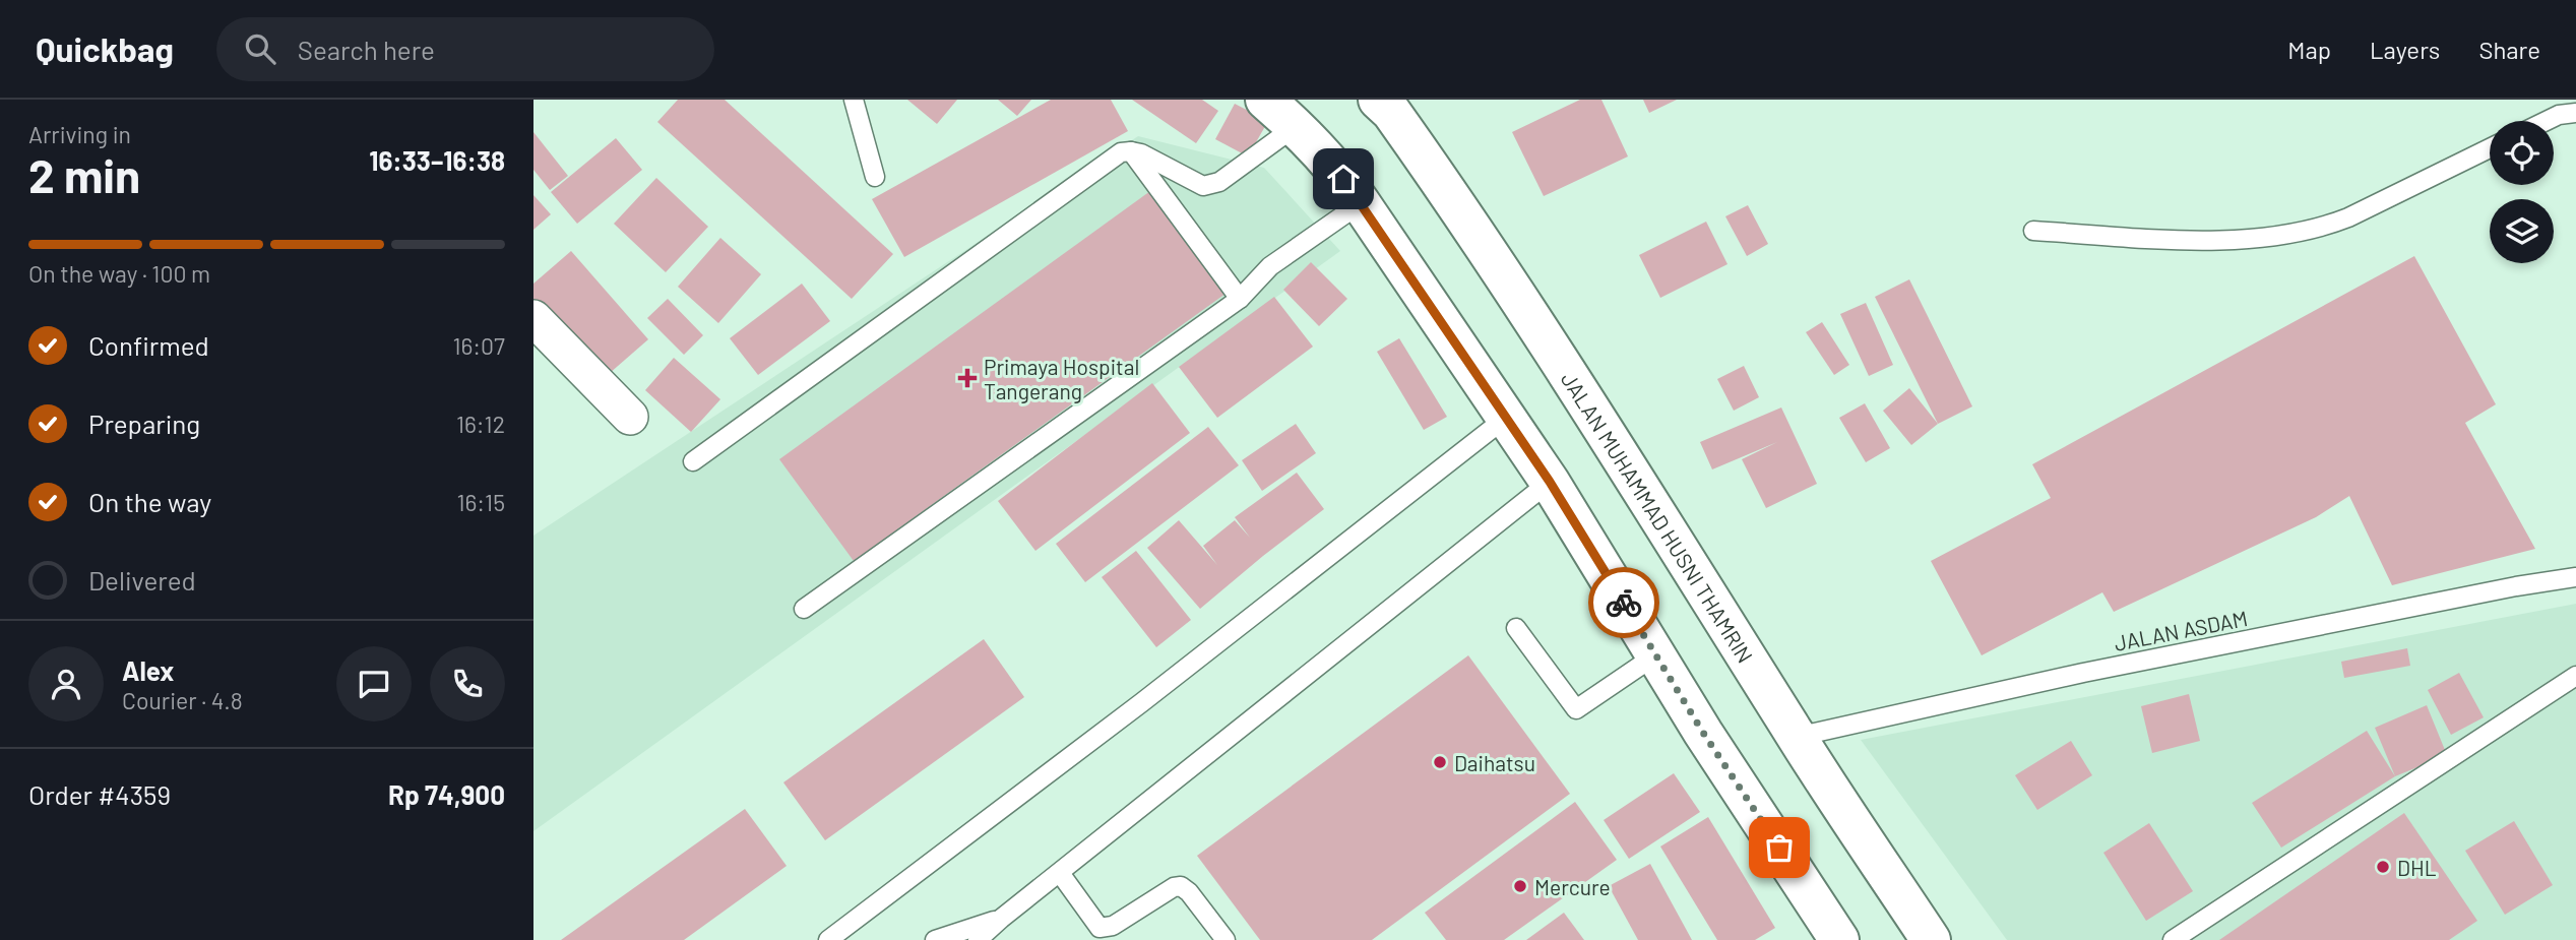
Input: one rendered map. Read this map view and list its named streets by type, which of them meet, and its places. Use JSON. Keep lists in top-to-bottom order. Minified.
{"streets":{"main road":["JALAN MUHAMMAD HUSNI THAMRIN"],"lane":["JALAN ASDAM"]},"crossings":[["JALAN MUHAMMAD HUSNI THAMRIN","JALAN ASDAM"]],"places":{"health":["Primaya Hospital Tangerang"],"other":["Daihatsu","DHL","Mercure"]},"page":{"header":"Quickbag","search":"Search here","nav":["Map","Layers","Share"],"heading":["2 min","Arriving in","16:33–16:38"],"panel":["Alex","Courier · 4.8","Order #4359","Rp 74,900"],"bar":"On the way · 100 m","list":[["Confirmed","16:07"],["Preparing","16:12"],["On the way","16:15"],"Delivered"]}}
